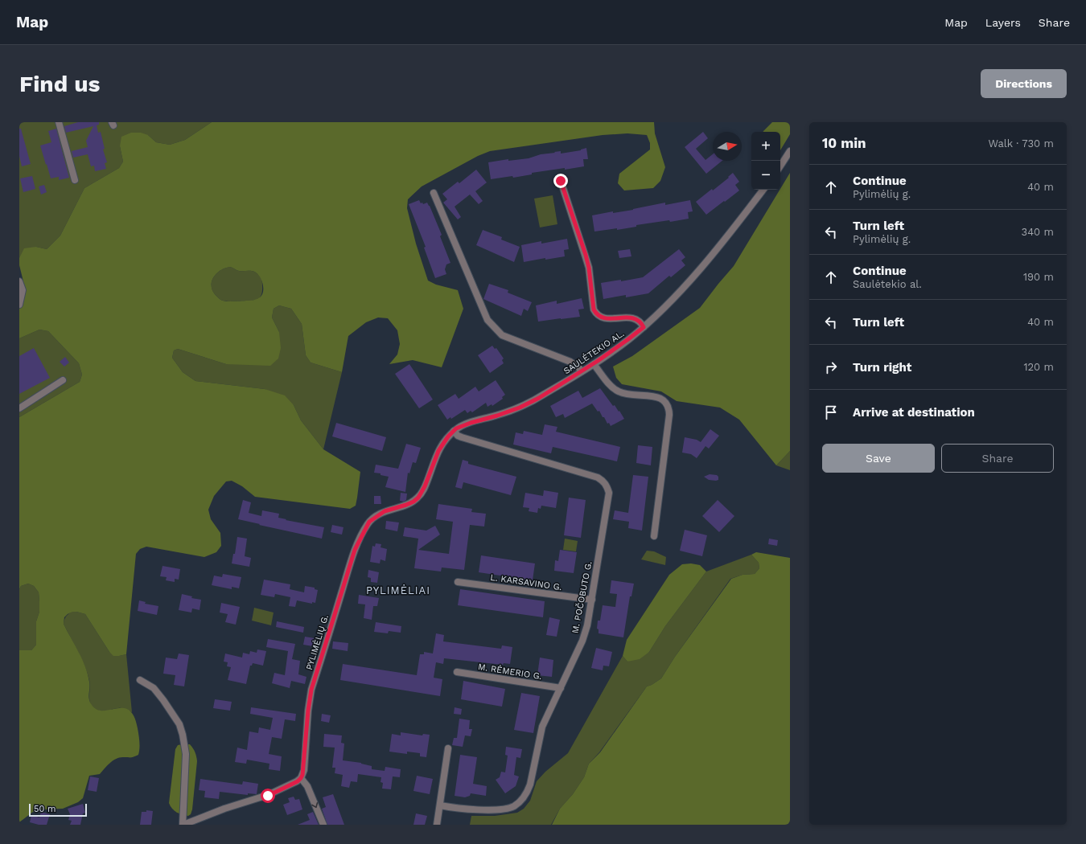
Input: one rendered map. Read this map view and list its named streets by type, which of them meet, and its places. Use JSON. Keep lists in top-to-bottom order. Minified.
{"streets":{"street":["SAULĖTEKIO AL.","L. KARSAVINO G.","M. POČOBUTO G.","PYLIMĖLIŲ G.","M. RĖMERIO G."]},"crossings":[["SAULĖTEKIO AL.","M. POČOBUTO G."],["SAULĖTEKIO AL.","PYLIMĖLIŲ G."],["L. KARSAVINO G.","M. POČOBUTO G."],["M. POČOBUTO G.","PYLIMĖLIŲ G."],["M. POČOBUTO G.","M. RĖMERIO G."]],"districts":["PYLIMĖLIAI"],"scale_bar":"50 m","north":"right","page":{"header":"Map","nav":["Map","Layers","Share"],"buttons":["Directions",["Save","Share"]],"title":"Find us","heading":["10 min","Walk · 730 m"],"map_buttons":["+","−"],"list":[["Continue","Pylimėlių g.","40 m"],["Turn left","Pylimėlių g.","340 m"],["Continue","Saulėtekio al.","190 m"],["Turn left","40 m"],["Turn right","120 m"],"Arrive at destination"],"scale":"50 m"}}
